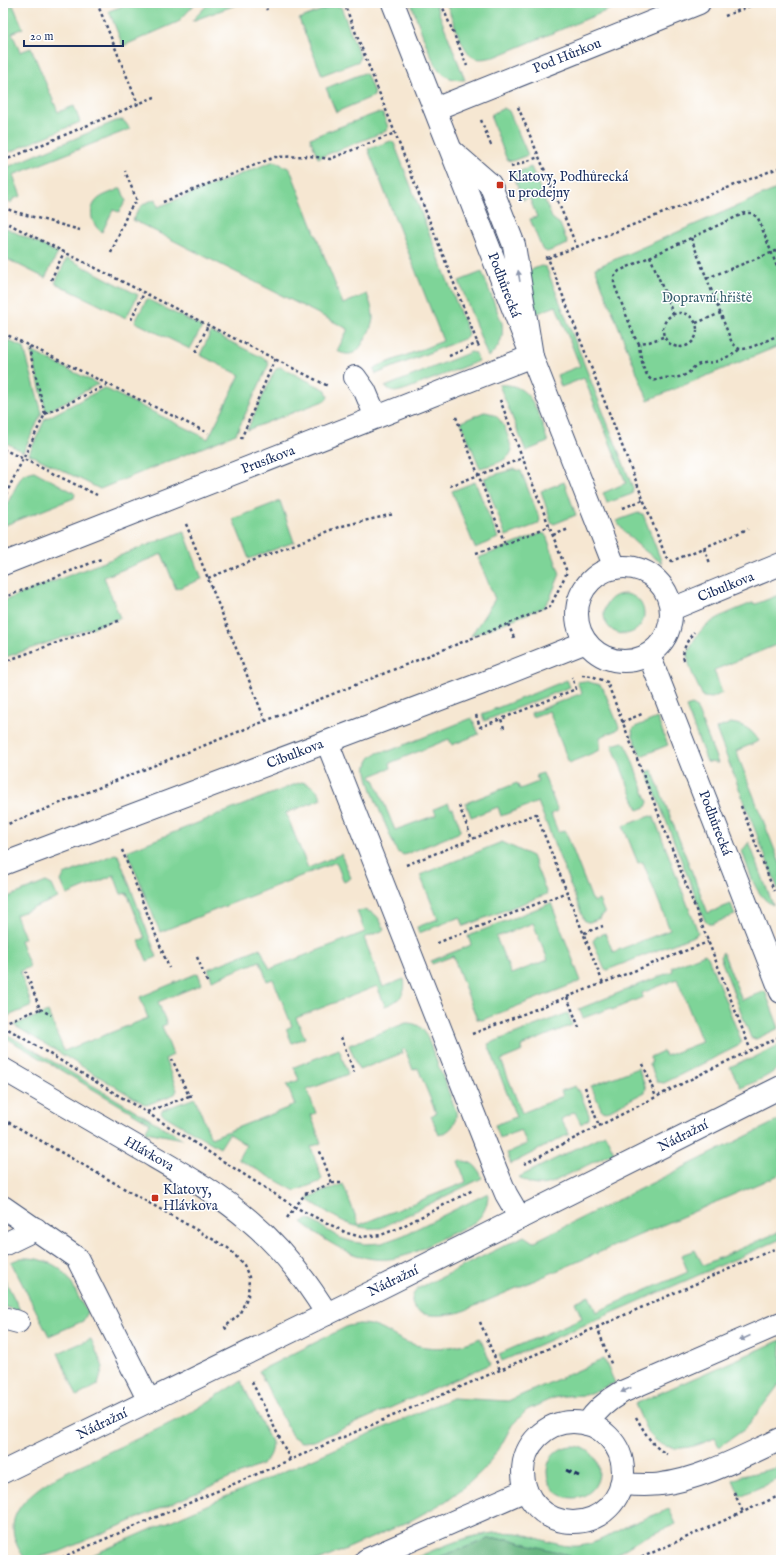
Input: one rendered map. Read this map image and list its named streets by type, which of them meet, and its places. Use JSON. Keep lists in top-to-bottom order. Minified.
{"streets":{"street":["Pod Hůrkou","Podhůrecká","Prusíkova","Cibulkova","Nádražní","Hlávkova"]},"crossings":[["Pod Hůrkou","Podhůrecká"],["Podhůrecká","Prusíkova"],["Podhůrecká","Cibulkova"],["Nádražní","Hlávkova"]],"parks":["Dopravní hřiště"],"places":{"transit":["Klatovy, Podhůrecká u prodejny","Klatovy, Hlávkova"]},"scale_bar":"20 m"}
